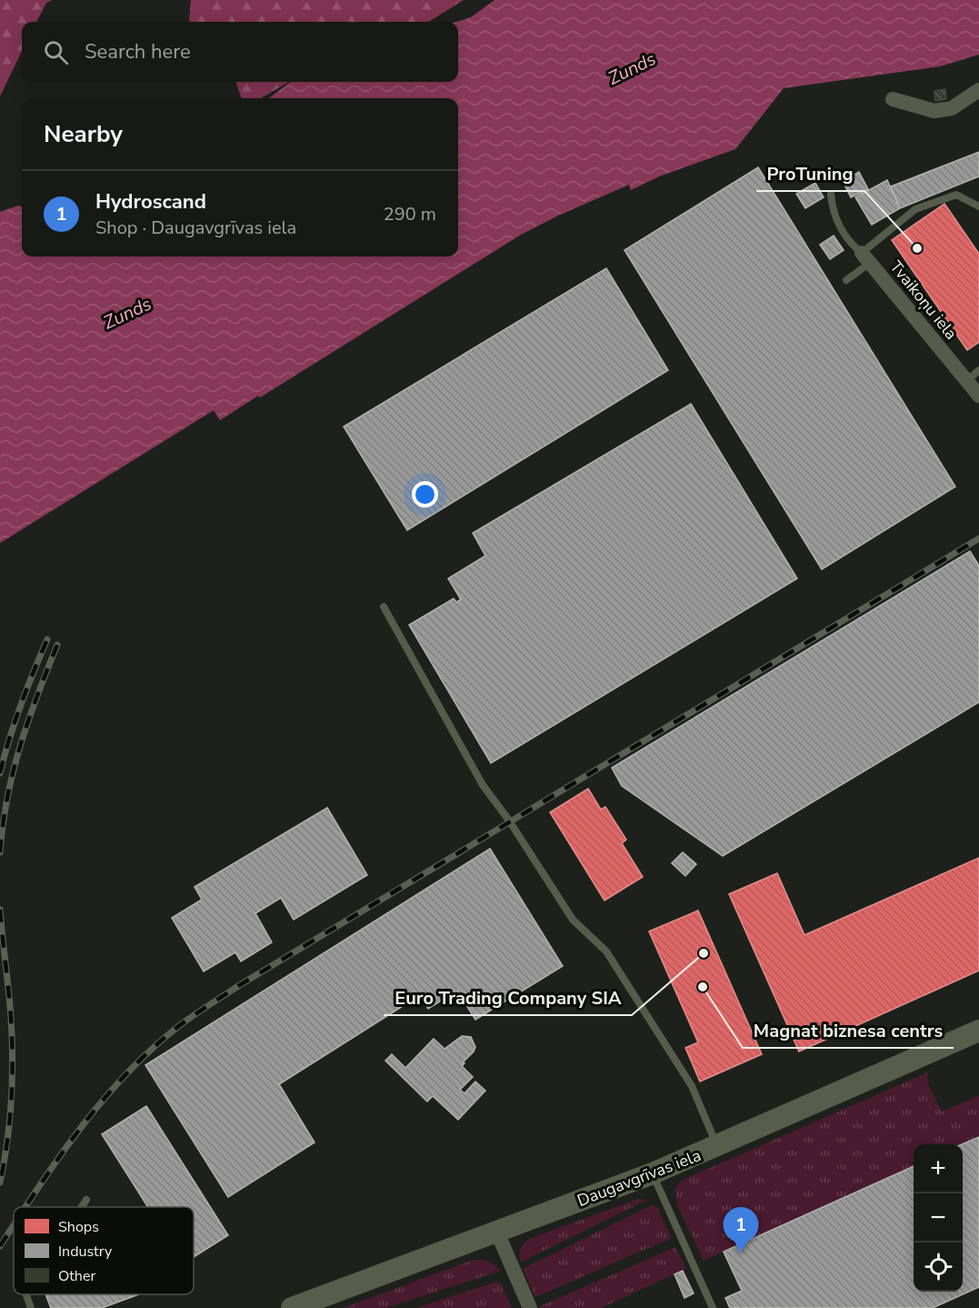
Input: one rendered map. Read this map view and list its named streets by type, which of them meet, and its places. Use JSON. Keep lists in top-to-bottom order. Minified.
{"streets":{"main road":["Daugavgrīvas iela"],"street":["Tvaikoņu iela"]},"water":["Zunds"],"places":["ProTuning","Euro Trading Company SIA","Magnat biznesa centrs"],"legend":["Shops","Industry","Other"],"page":{"search":"Search here","heading":"Nearby","list":[{"mark":"1","name":"Hydroscand","note":"Shop · Daugavgrīvas iela","value":"290 m"}],"map_buttons":["+","−"],"pins":"1"}}
